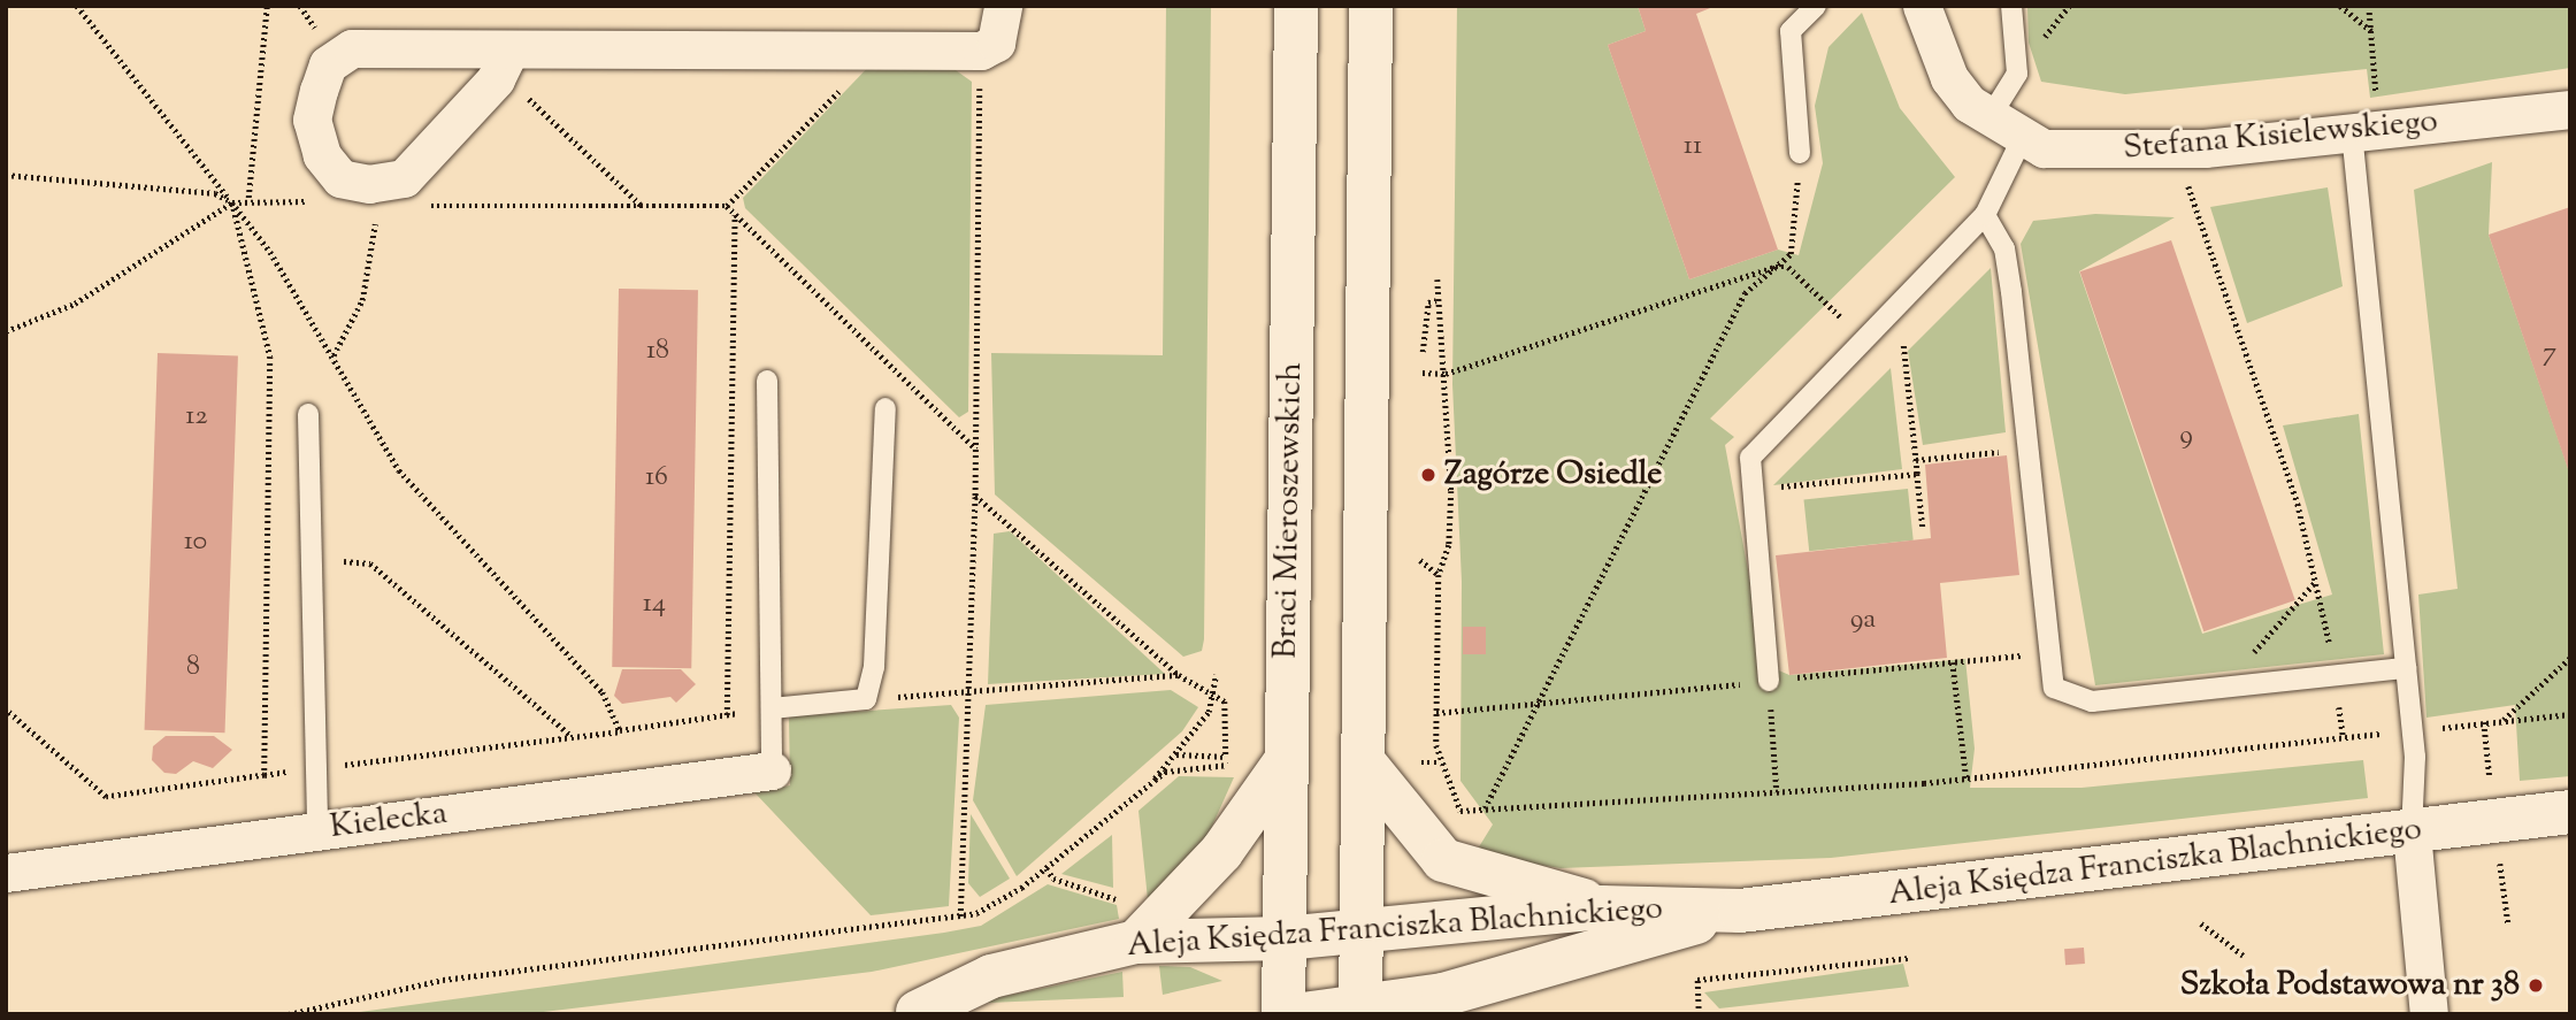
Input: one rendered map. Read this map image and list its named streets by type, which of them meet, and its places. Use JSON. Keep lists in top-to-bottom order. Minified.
{"streets":{"street":["Stefana Kisielewskiego","Braci Mieroszewskich","Kielecka","Aleja Księdza Franciszka Blachnickiego"]},"crossings":[["Braci Mieroszewskich","Aleja Księdza Franciszka Blachnickiego"]],"places":["Zagórze Osiedle","Szkoła Podstawowa nr 38"],"house_numbers":["11","18","7","12","9","16","10","14","9a","8"]}
